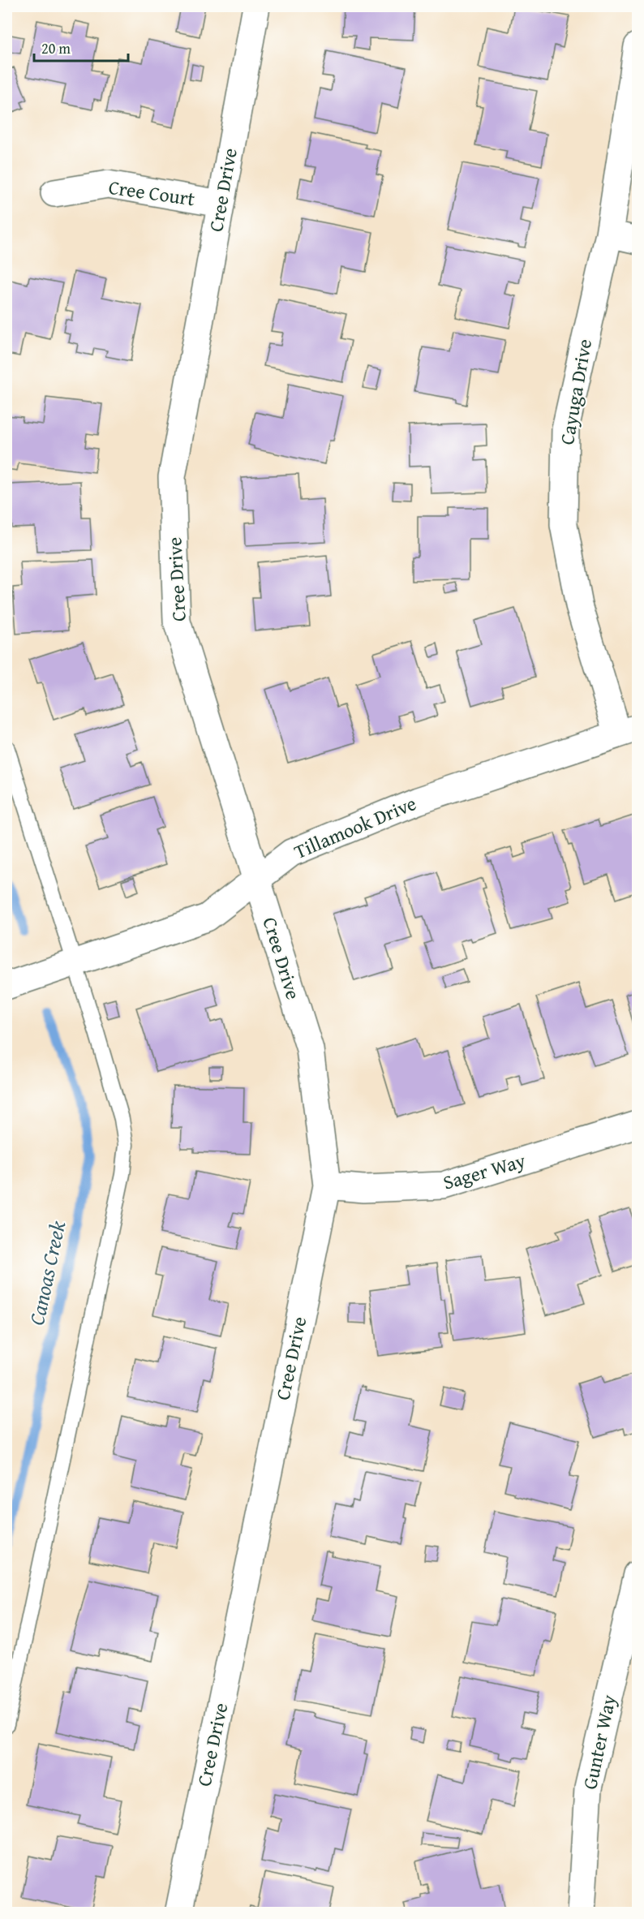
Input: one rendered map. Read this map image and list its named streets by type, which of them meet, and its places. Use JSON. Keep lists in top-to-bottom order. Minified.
{"streets":{"street":["Cree Drive","Cree Court","Cayuga Drive","Tillamook Drive","Sager Way","Gunter Way"]},"crossings":[["Cree Drive","Cree Court"],["Cree Drive","Tillamook Drive"],["Cree Drive","Sager Way"],["Cayuga Drive","Tillamook Drive"]],"water":["Canoas Creek"],"scale_bar":"20 m"}
